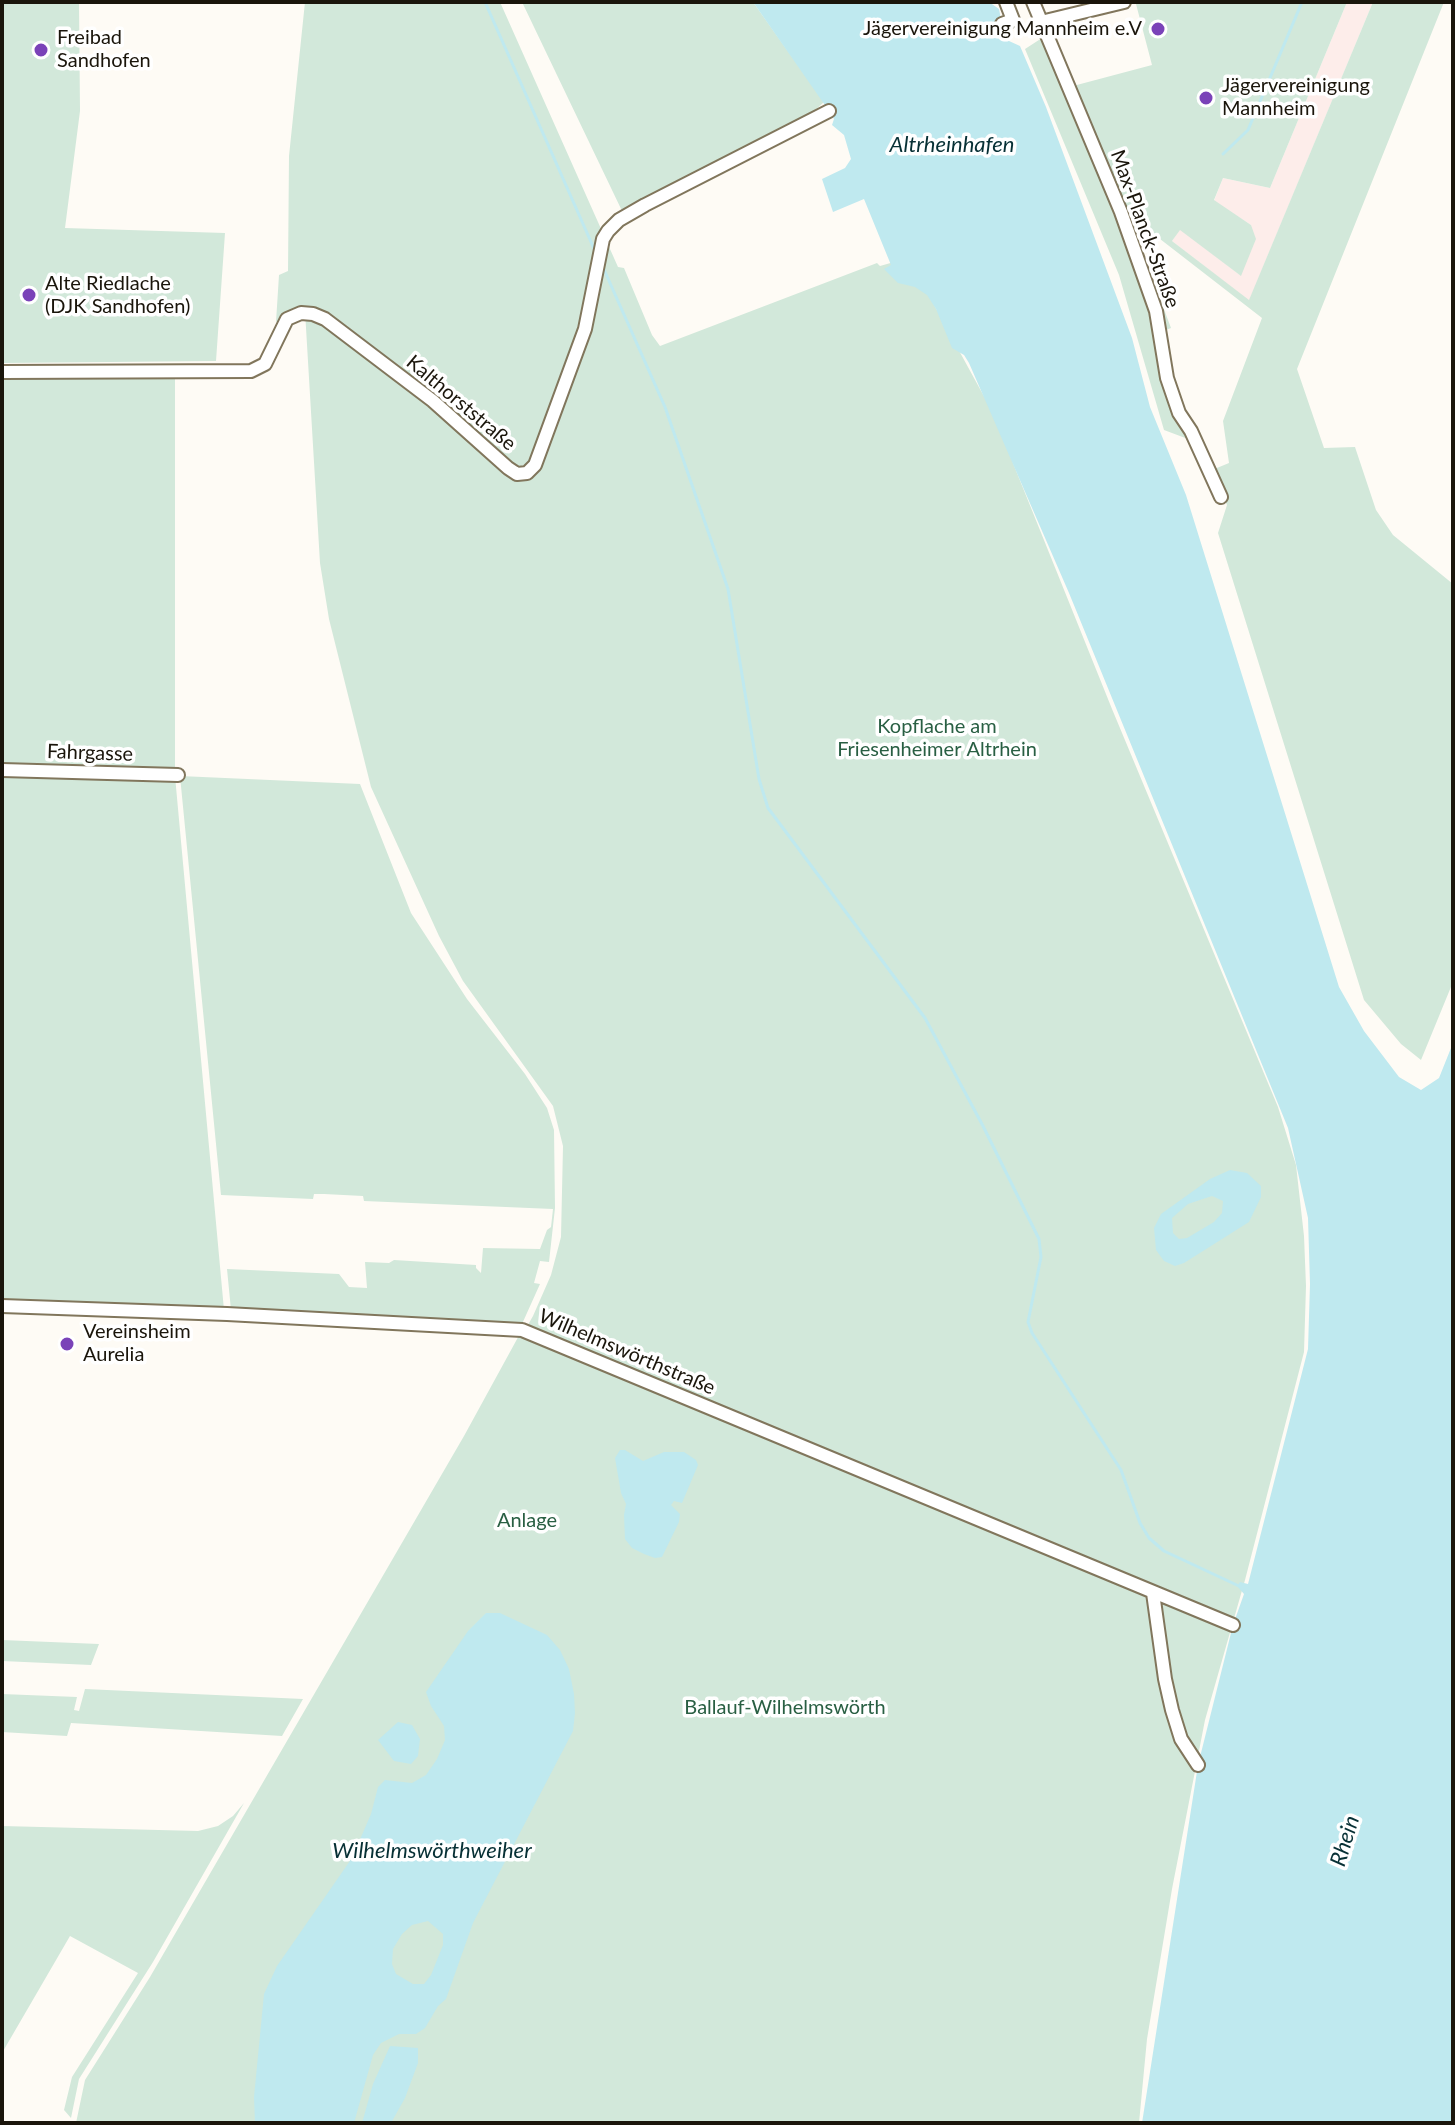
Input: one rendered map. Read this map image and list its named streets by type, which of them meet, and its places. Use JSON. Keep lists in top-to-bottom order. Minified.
{"streets":{"street":["Max-Planck-Straße","Kalthorststraße","Fahrgasse","Wilhelmswörthstraße"]},"water":["Altrheinhafen","Rhein","Wilhelmswörthweiher"],"parks":["Kopflache am Friesenheimer Altrhein","Anlage","Ballauf-Wilhelmswörth"],"places":["Jägervereinigung Mannheim e.V","Freibad Sandhofen","Jägervereinigung Mannheim","Alte Riedlache (DJK Sandhofen)","Vereinsheim Aurelia"]}
